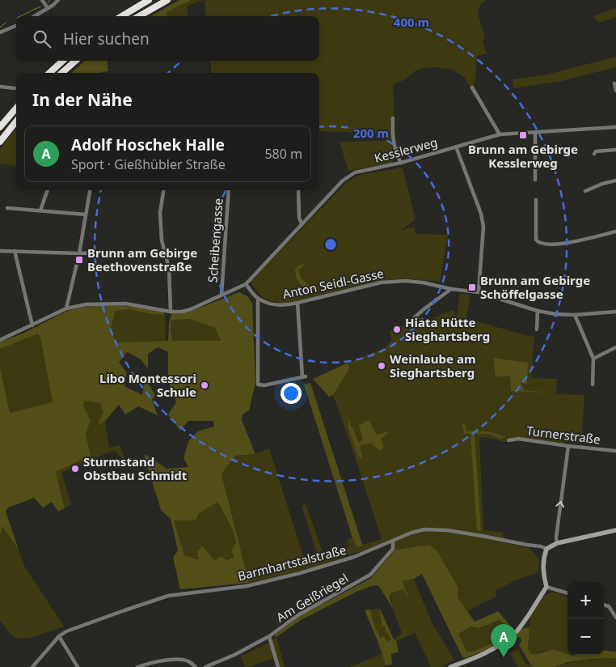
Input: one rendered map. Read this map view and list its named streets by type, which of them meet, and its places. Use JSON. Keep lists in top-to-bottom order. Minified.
{"streets":{"street":["Kesslerweg","Scheibengasse","Anton Seidl-Gasse","Turnerstraße","Barmhartstalstraße","Am Geißriegel"]},"crossings":[["Barmhartstalstraße","Am Geißriegel"]],"places":{"transit":["Brunn am Gebirge Kesslerweg","Brunn am Gebirge Beethovenstraße","Brunn am Gebirge Schöffelgasse"],"other":["Hiata Hütte Sieghartsberg","Weinlaube am Sieghartsberg","Libo Montessori Schule","Sturmstand Obstbau Schmidt"]},"page":{"search":"Hier suchen","heading":"In der Nähe","list":[{"mark":"A","name":"Adolf Hoschek Halle","note":"Sport · Gießhübler Straße","value":"580 m"}],"map_buttons":["+","−"],"pins":"A"},"rings":["400 m","200 m"]}
